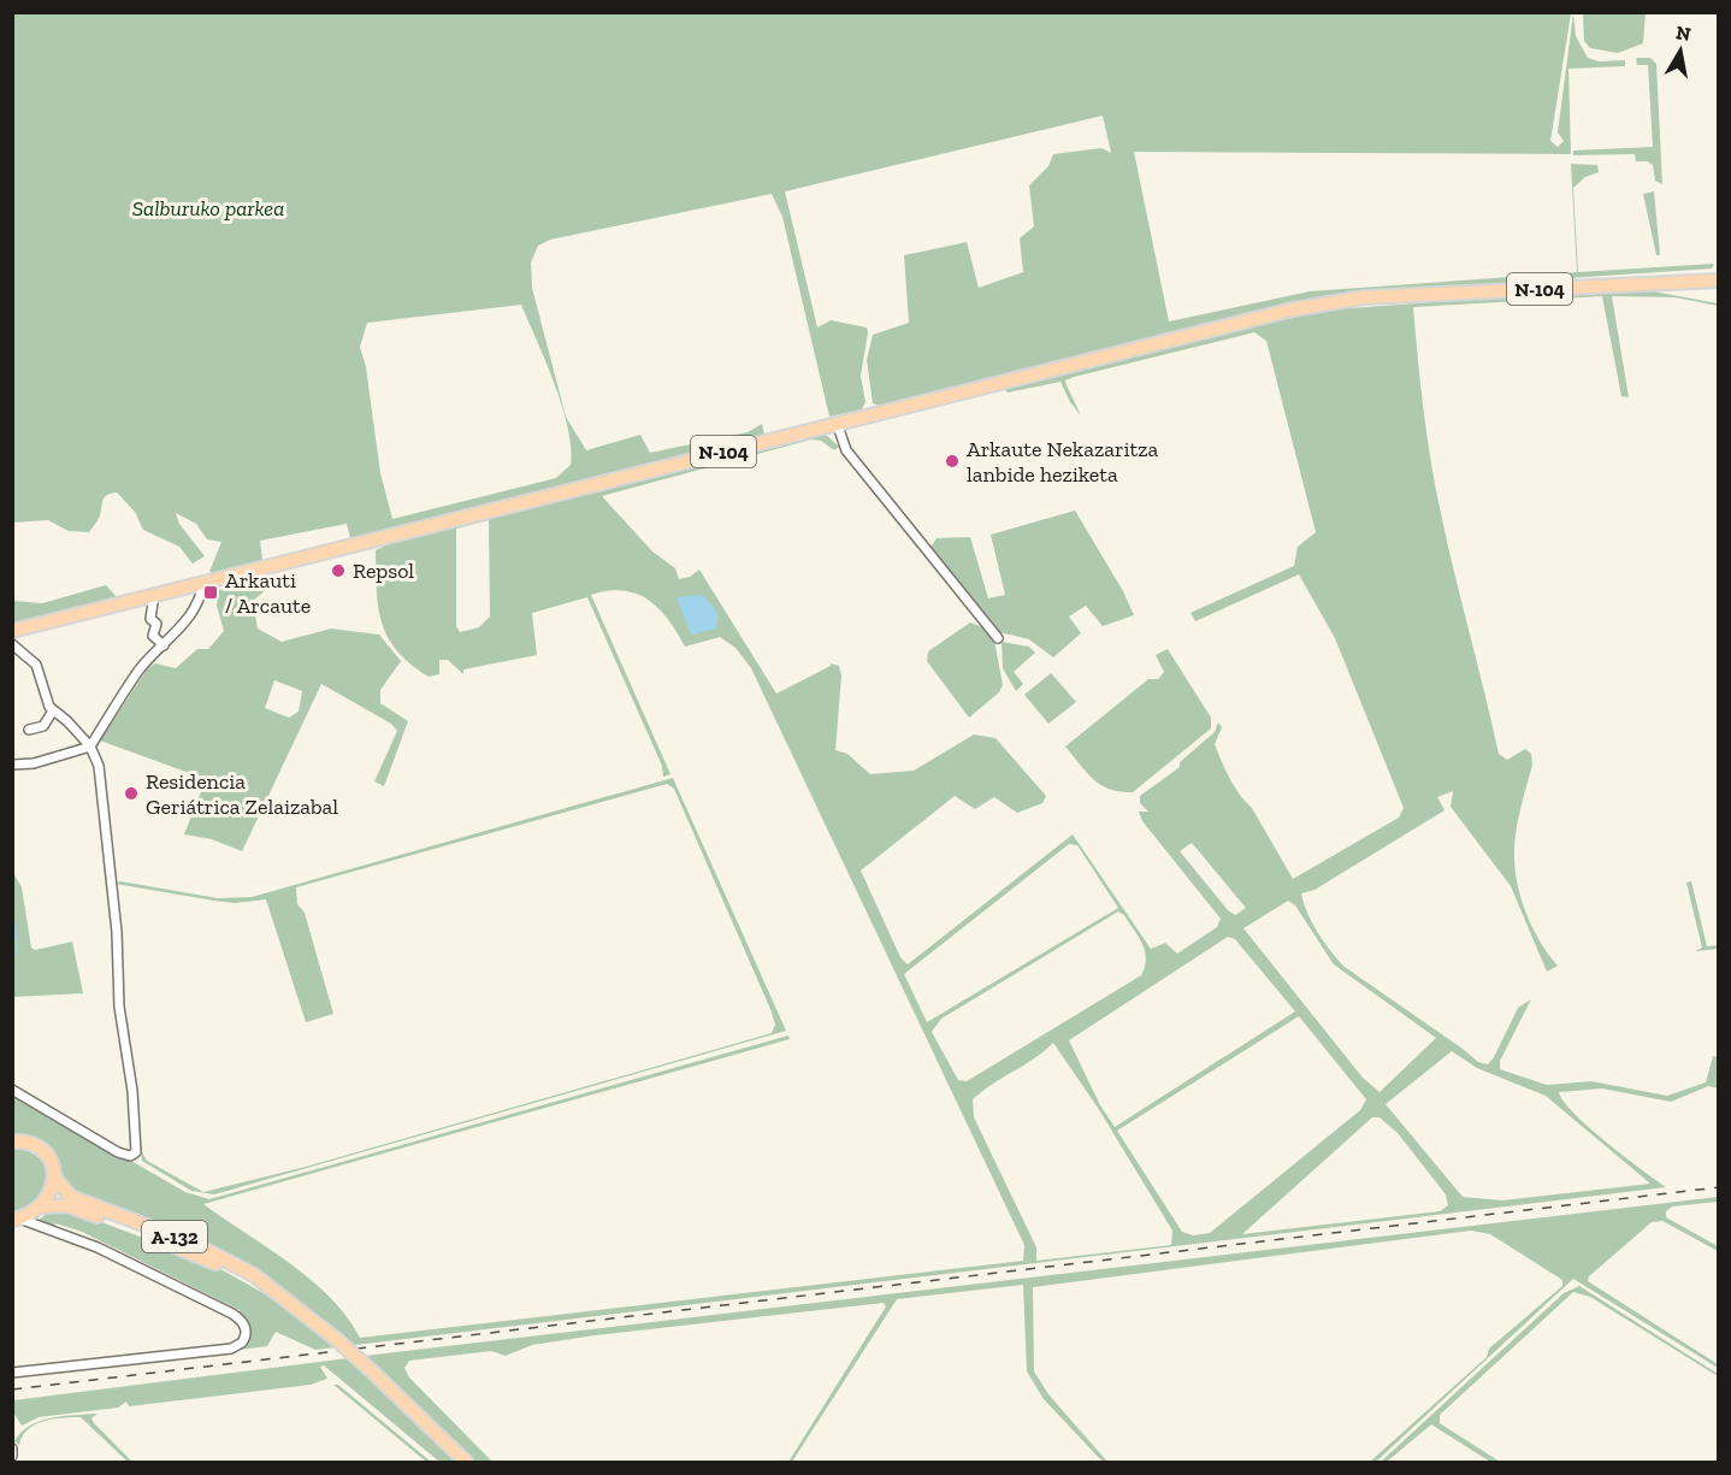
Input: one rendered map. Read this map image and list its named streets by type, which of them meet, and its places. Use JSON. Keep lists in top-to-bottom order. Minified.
{"streets":{"main road":["N-104","A-132"]},"parks":["Salburuko parkea"],"places":{"other":["Arkaute Nekazaritza lanbide heziketa","Repsol","Residencia Geriátrica Zelaizabal"],"transit":["Arkauti / Arcaute"]},"north":"top"}
